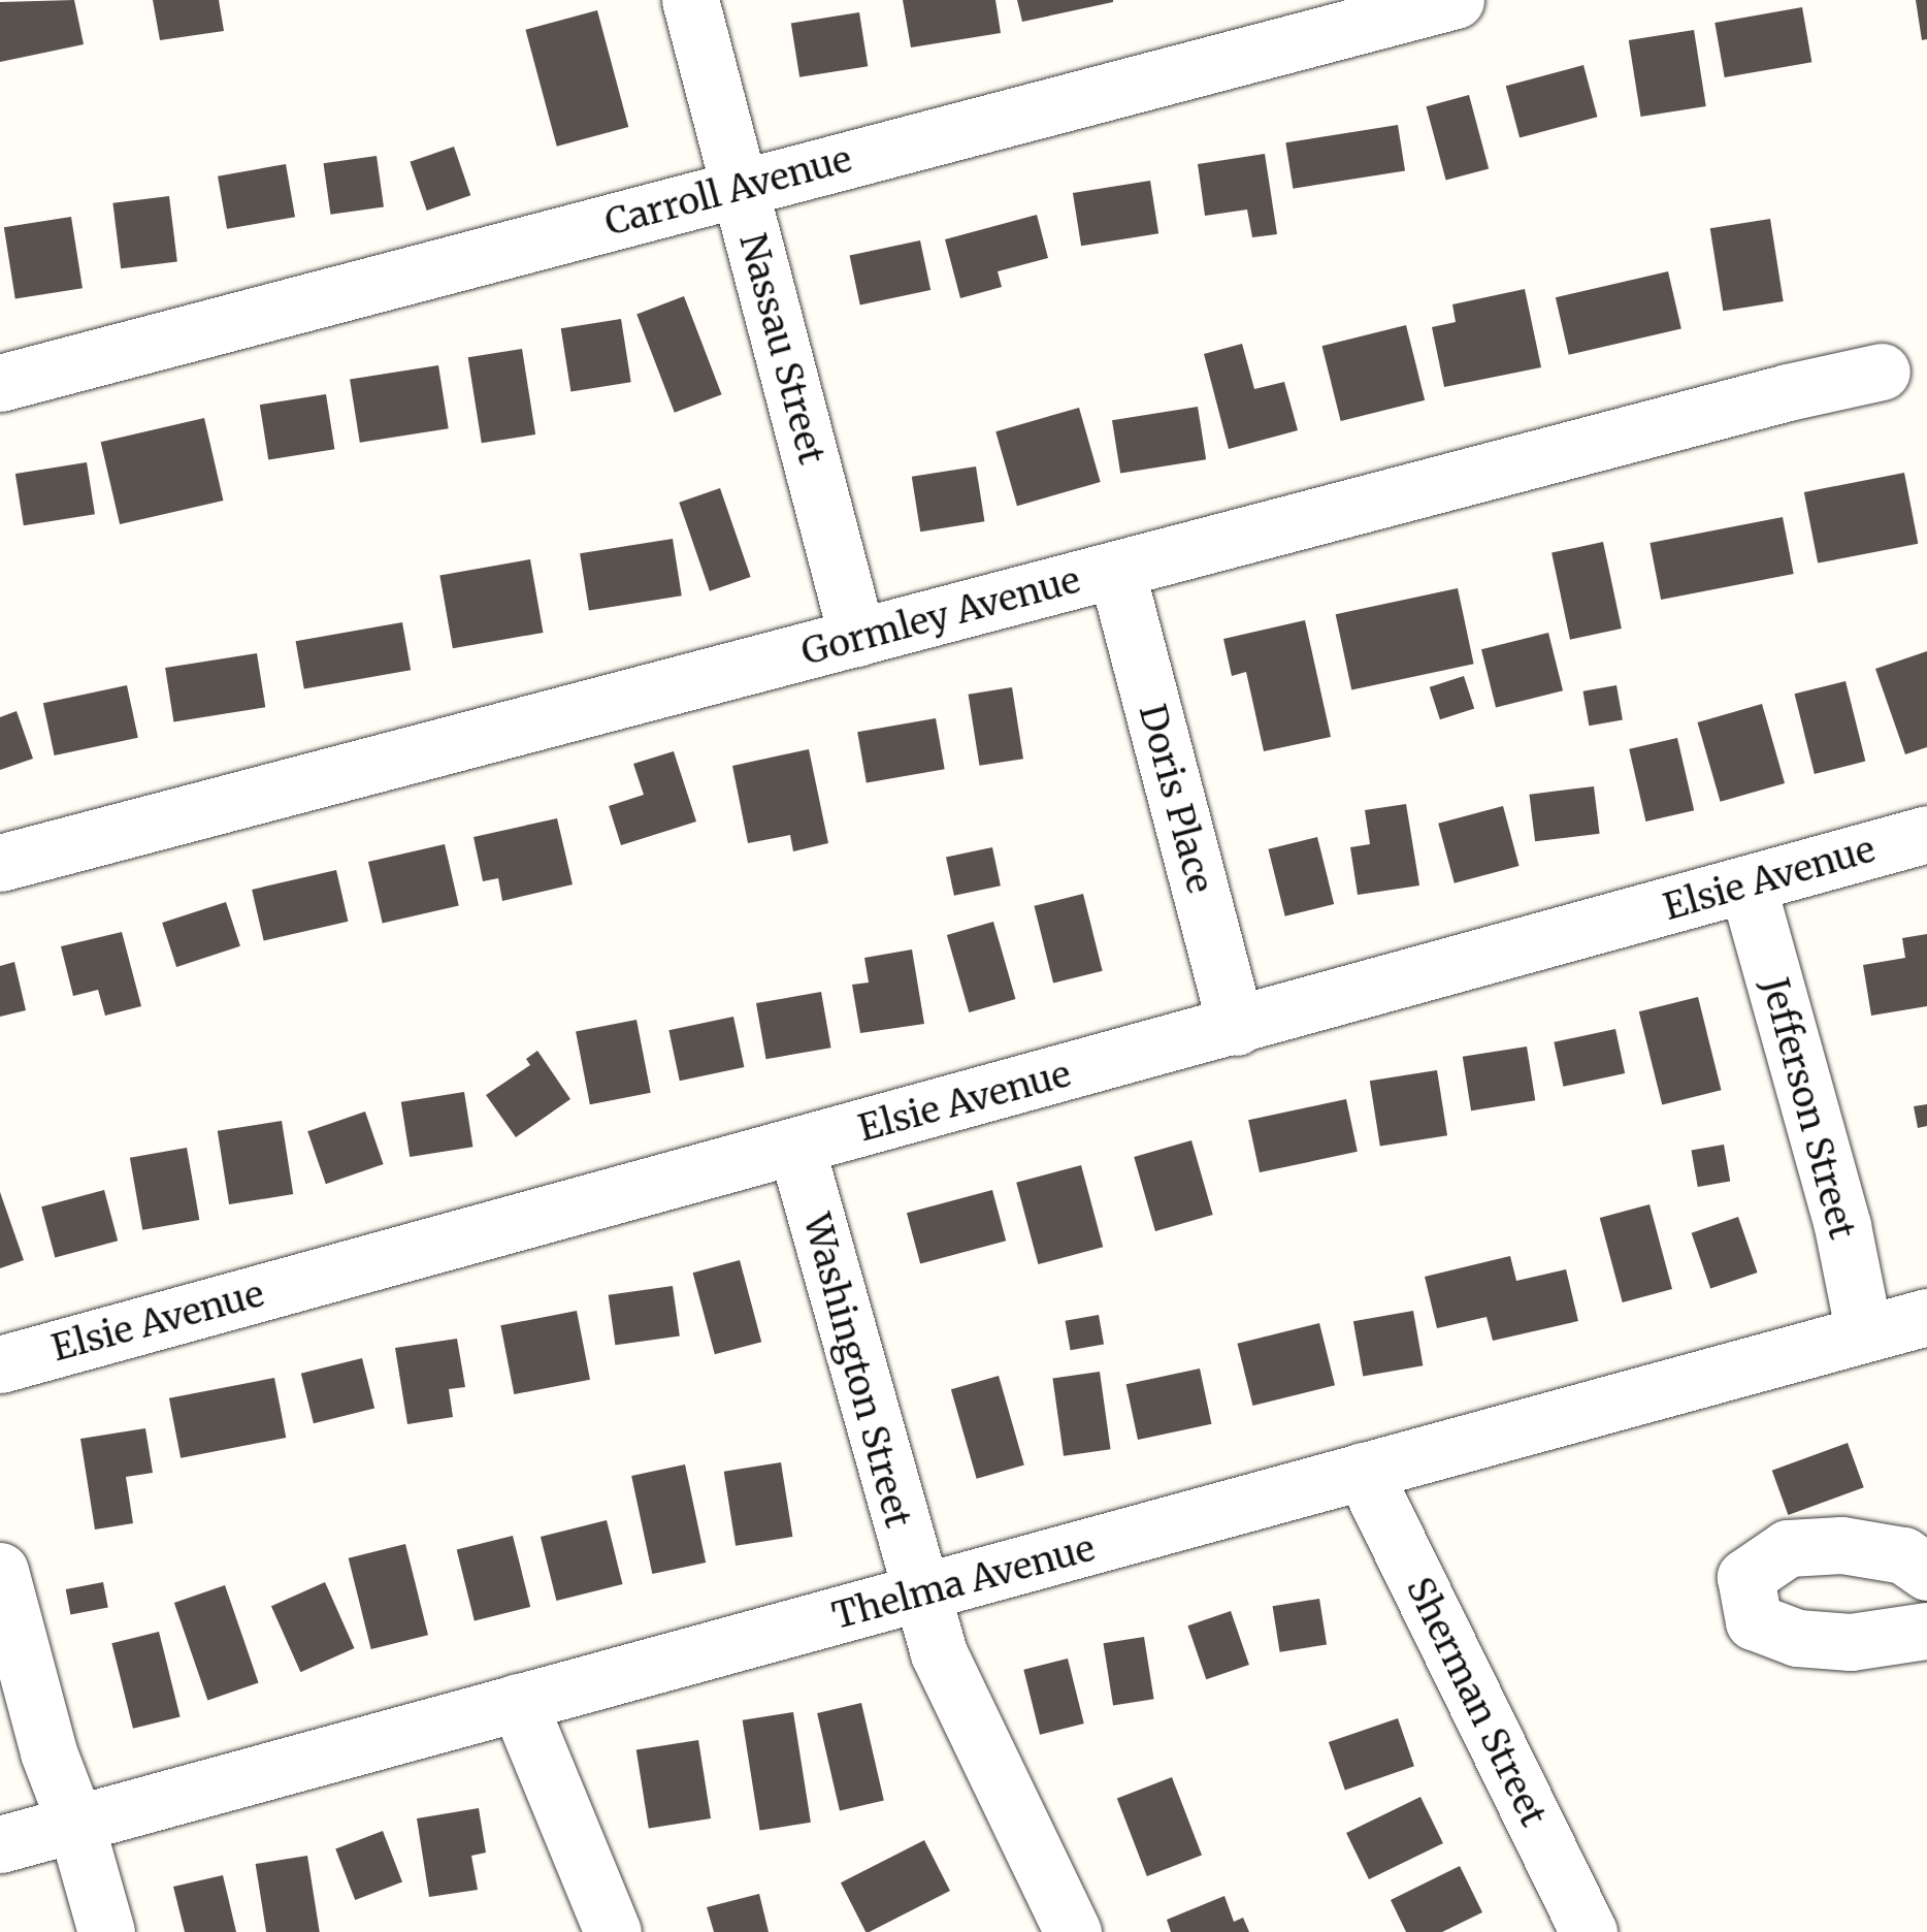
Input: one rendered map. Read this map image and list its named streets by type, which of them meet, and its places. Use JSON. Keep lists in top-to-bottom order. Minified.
{"streets":{"street":["Carroll Avenue","Nassau Street","Gormley Avenue","Doris Place","Elsie Avenue","Jefferson Street","Washington Street","Thelma Avenue","Sherman Street"]},"crossings":[["Carroll Avenue","Nassau Street"],["Nassau Street","Gormley Avenue"],["Gormley Avenue","Doris Place"],["Doris Place","Elsie Avenue"],["Elsie Avenue","Jefferson Street"],["Elsie Avenue","Washington Street"],["Jefferson Street","Thelma Avenue"],["Washington Street","Thelma Avenue"],["Thelma Avenue","Sherman Street"]]}
